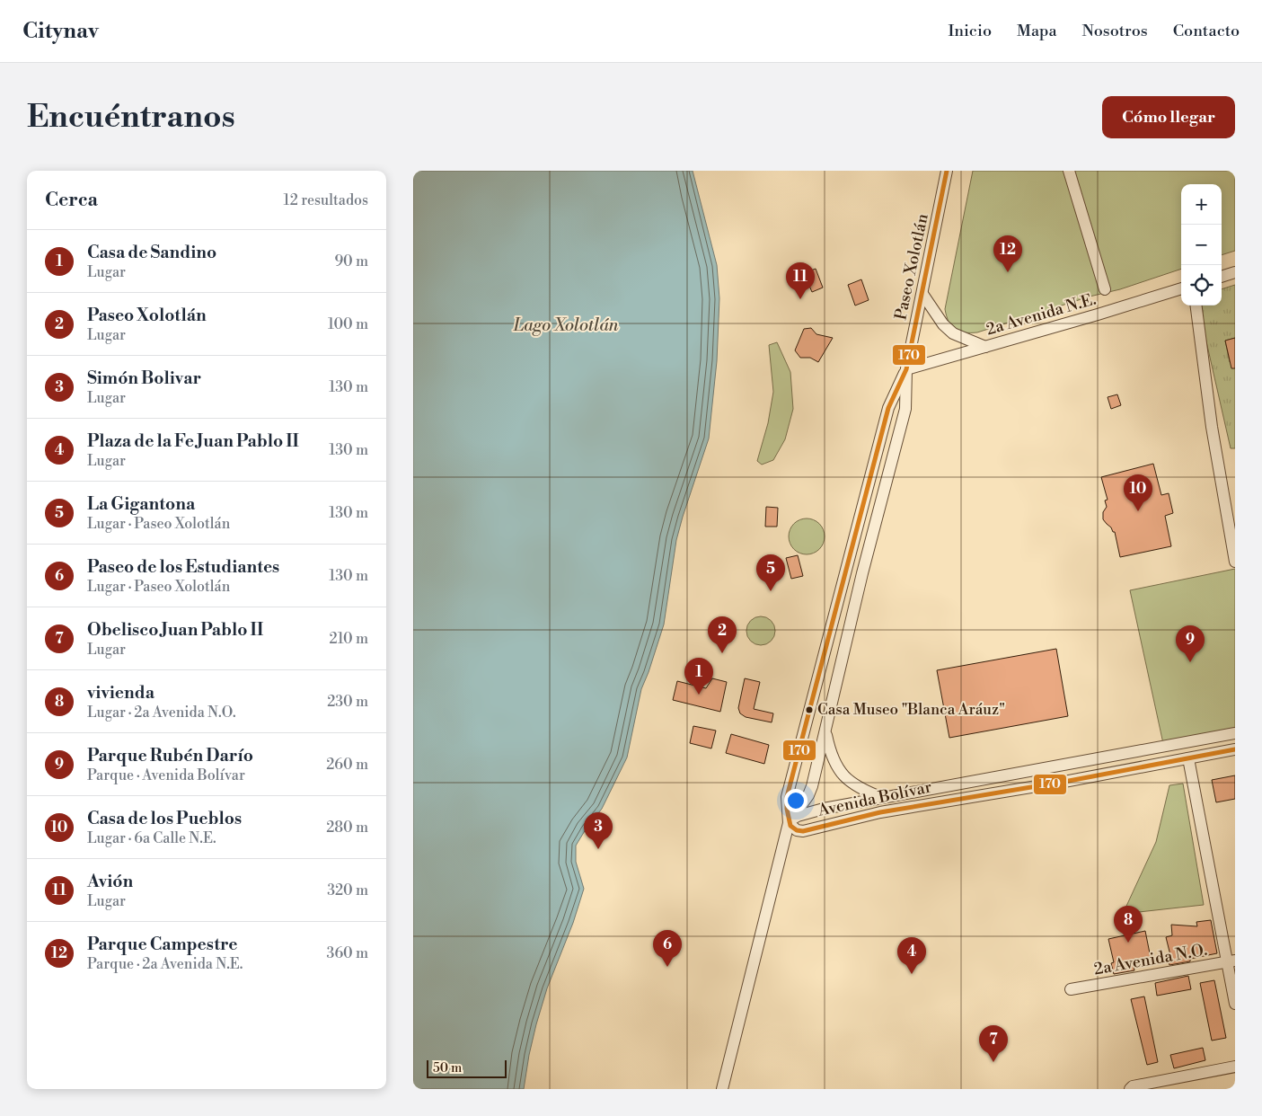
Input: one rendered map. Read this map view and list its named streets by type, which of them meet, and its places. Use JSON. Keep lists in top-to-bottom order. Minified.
{"streets":{"street":["Paseo Xolotlán","2a Avenida N.E.","Avenida Bolívar","2a Avenida N.O."]},"crossings":[["Paseo Xolotlán","2a Avenida N.E."],["Paseo Xolotlán","Avenida Bolívar"]],"water":["Lago Xolotlán"],"places":["Casa Museo \"Blanca Aráuz\""],"lines":["transit line 170"],"scale_bar":"50 m","page":{"header":"Citynav","nav":["Inicio","Mapa","Nosotros","Contacto"],"buttons":"Cómo llegar","title":"Encuéntranos","heading":["Cerca","12 resultados"],"map_buttons":["+","−"],"list":[{"mark":"1","name":"Casa de Sandino","note":"Lugar","value":"90 m"},{"mark":"2","name":"Paseo Xolotlán","note":"Lugar","value":"100 m"},{"mark":"3","name":"Simón Bolivar","note":"Lugar","value":"130 m"},{"mark":"4","name":"Plaza de la Fe Juan Pablo II","note":"Lugar","value":"130 m"},{"mark":"5","name":"La Gigantona","note":"Lugar · Paseo Xolotlán","value":"130 m"},{"mark":"6","name":"Paseo de los Estudiantes","note":"Lugar · Paseo Xolotlán","value":"130 m"},{"mark":"7","name":"Obelisco Juan Pablo II","note":"Lugar","value":"210 m"},{"mark":"8","name":"vivienda","note":"Lugar · 2a Avenida N.O.","value":"230 m"},{"mark":"9","name":"Parque Rubén Darío","note":"Parque · Avenida Bolívar","value":"260 m"},{"mark":"10","name":"Casa de los Pueblos","note":"Lugar · 6a Calle N.E.","value":"280 m"},{"mark":"11","name":"Avión","note":"Lugar","value":"320 m"},{"mark":"12","name":"Parque Campestre","note":"Parque · 2a Avenida N.E.","value":"360 m"}],"pins":["12","11","10","5","2","9","1","3","8","6","4","7"],"scale":"50 m"}}
